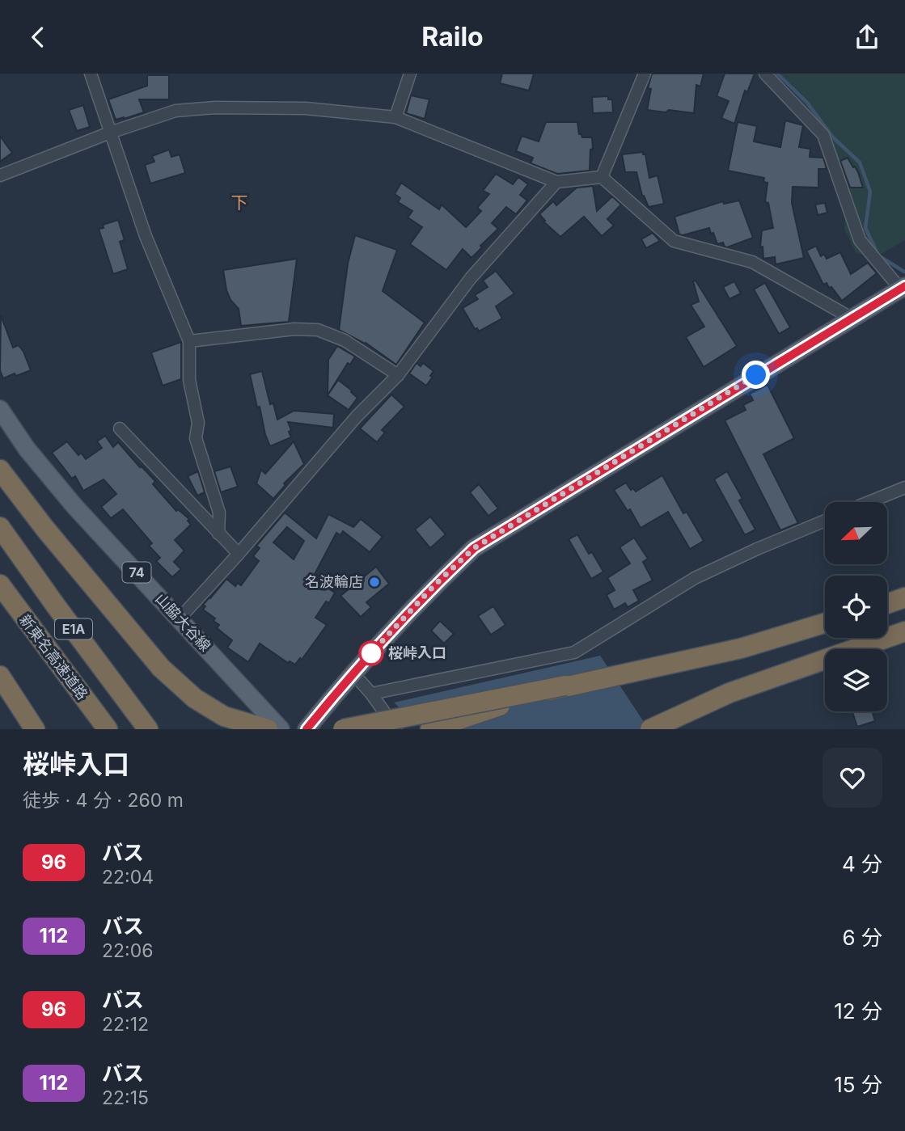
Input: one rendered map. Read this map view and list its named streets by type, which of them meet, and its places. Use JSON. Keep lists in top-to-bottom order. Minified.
{"streets":{"highway":["E1A","新東名高速道路"],"main road":["74","山脇大谷線"]},"districts":["下"],"places":["名波輪店","桜峠入口"],"lines":["bus line 96"],"north":"bottom left","page":{"header":"Railo","heading":["桜峠入口","徒歩 · 4 分 · 260 m"],"list":[{"mark":"96","name":"バス","note":"22:04","value":"4 分"},{"mark":"112","name":"バス","note":"22:06","value":"6 分"},{"mark":"96","name":"バス","note":"22:12","value":"12 分"},{"mark":"112","name":"バス","note":"22:15","value":"15 分"}]}}
